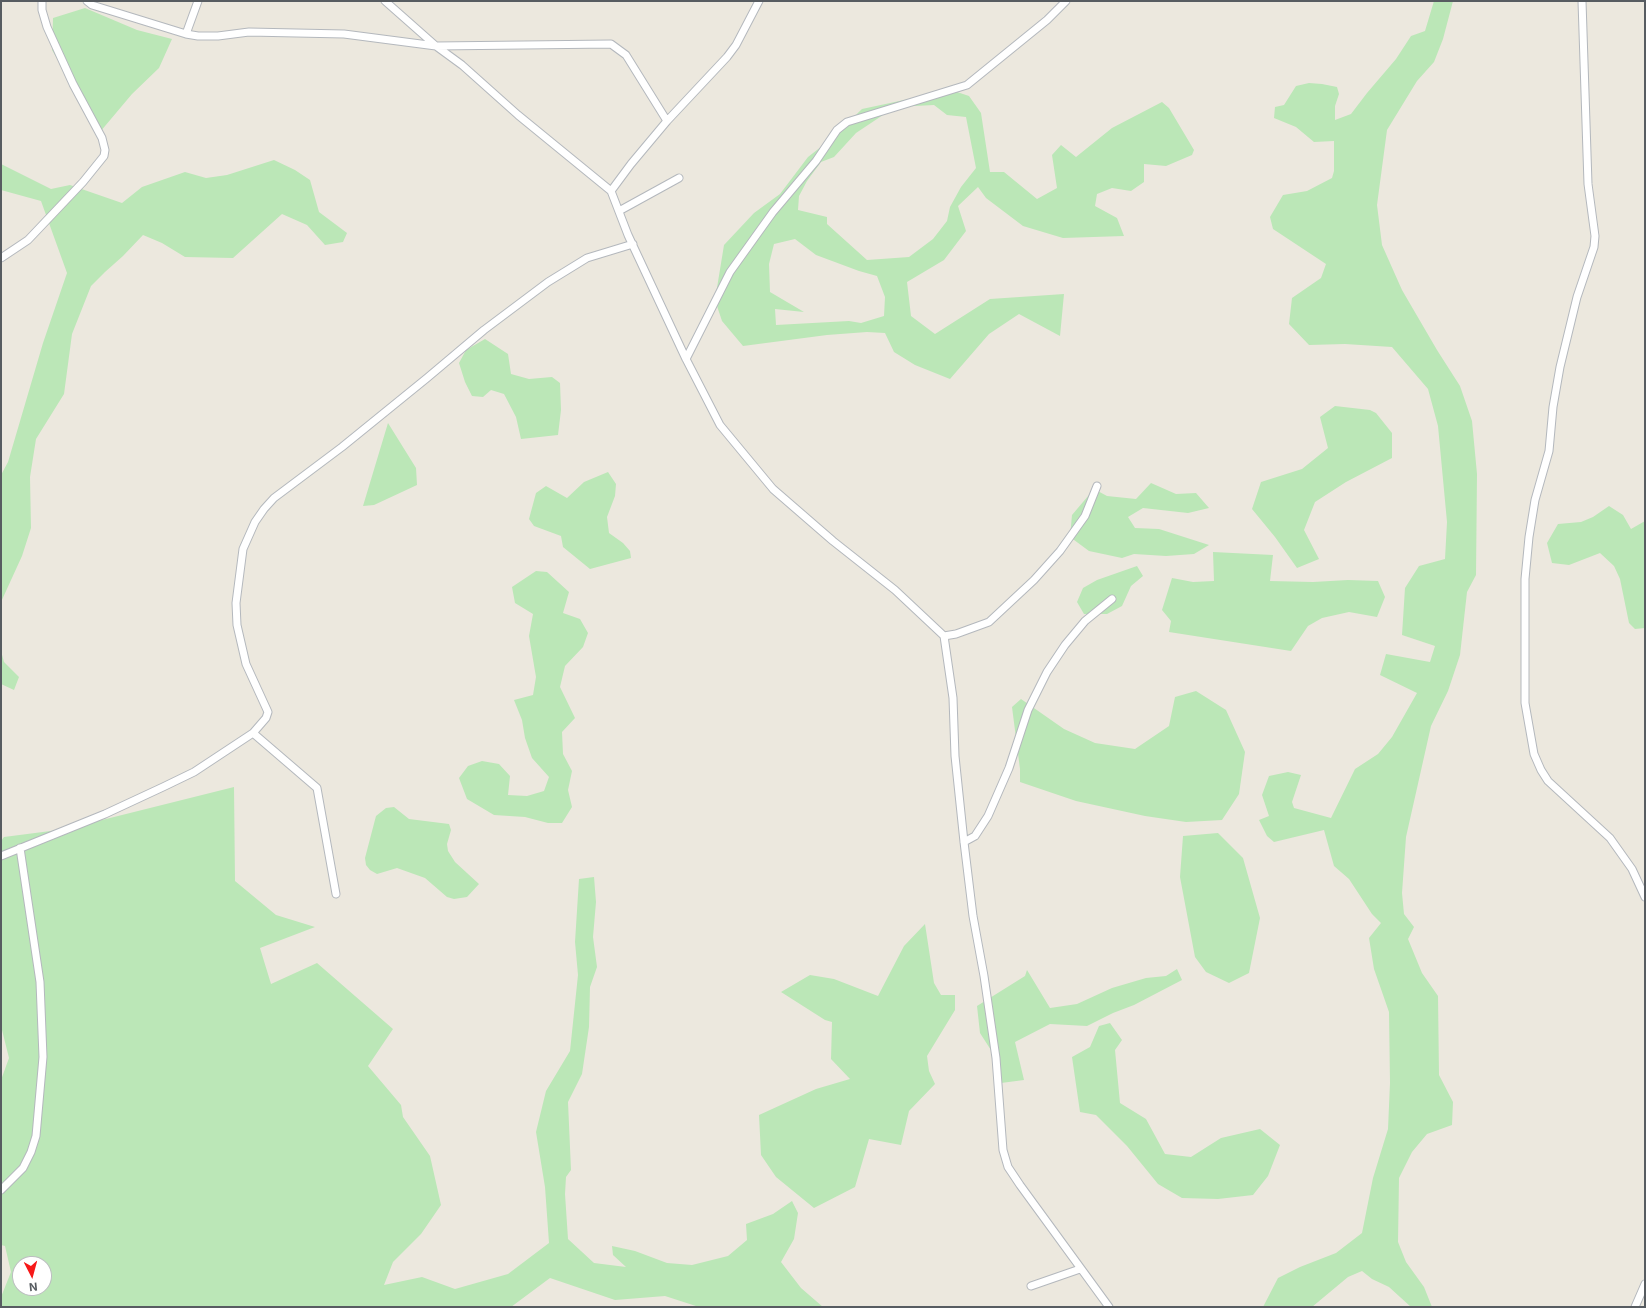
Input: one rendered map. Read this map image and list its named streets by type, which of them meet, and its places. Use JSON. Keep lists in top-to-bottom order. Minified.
{"north":"bottom"}
